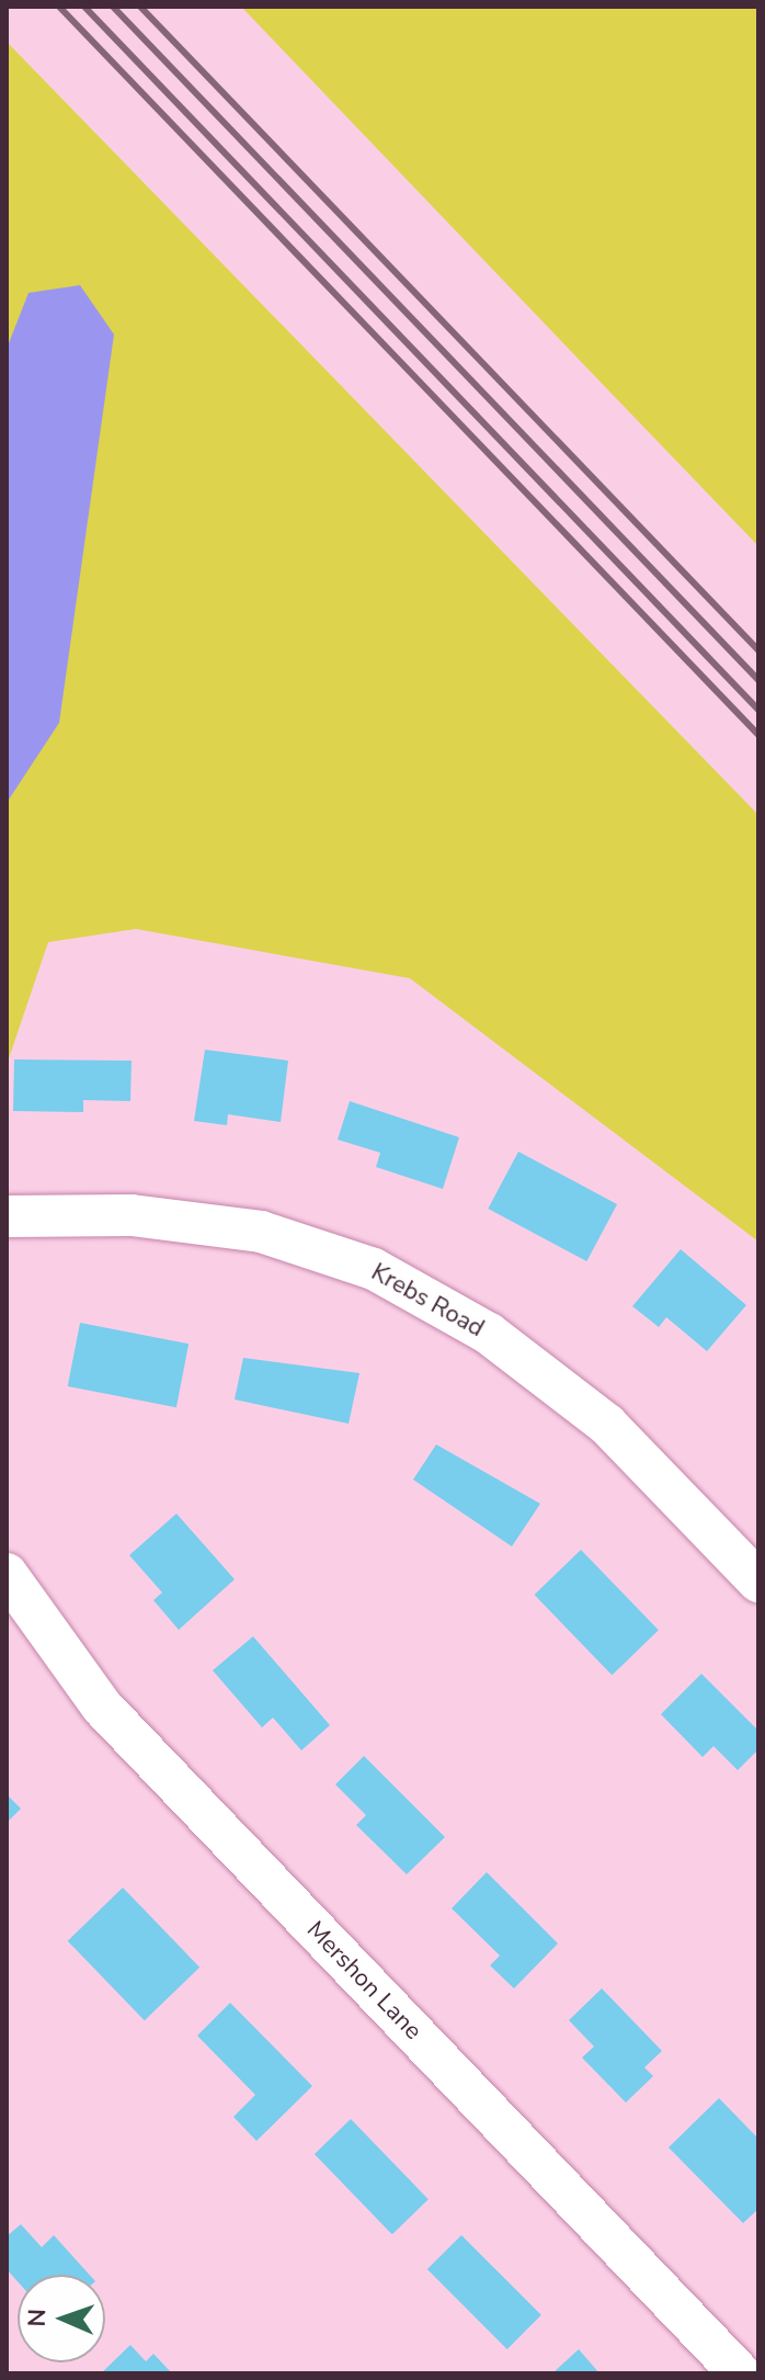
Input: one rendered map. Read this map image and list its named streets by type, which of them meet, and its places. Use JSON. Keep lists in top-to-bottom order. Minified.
{"streets":{"street":["Krebs Road","Mershon Lane"]},"north":"left"}
